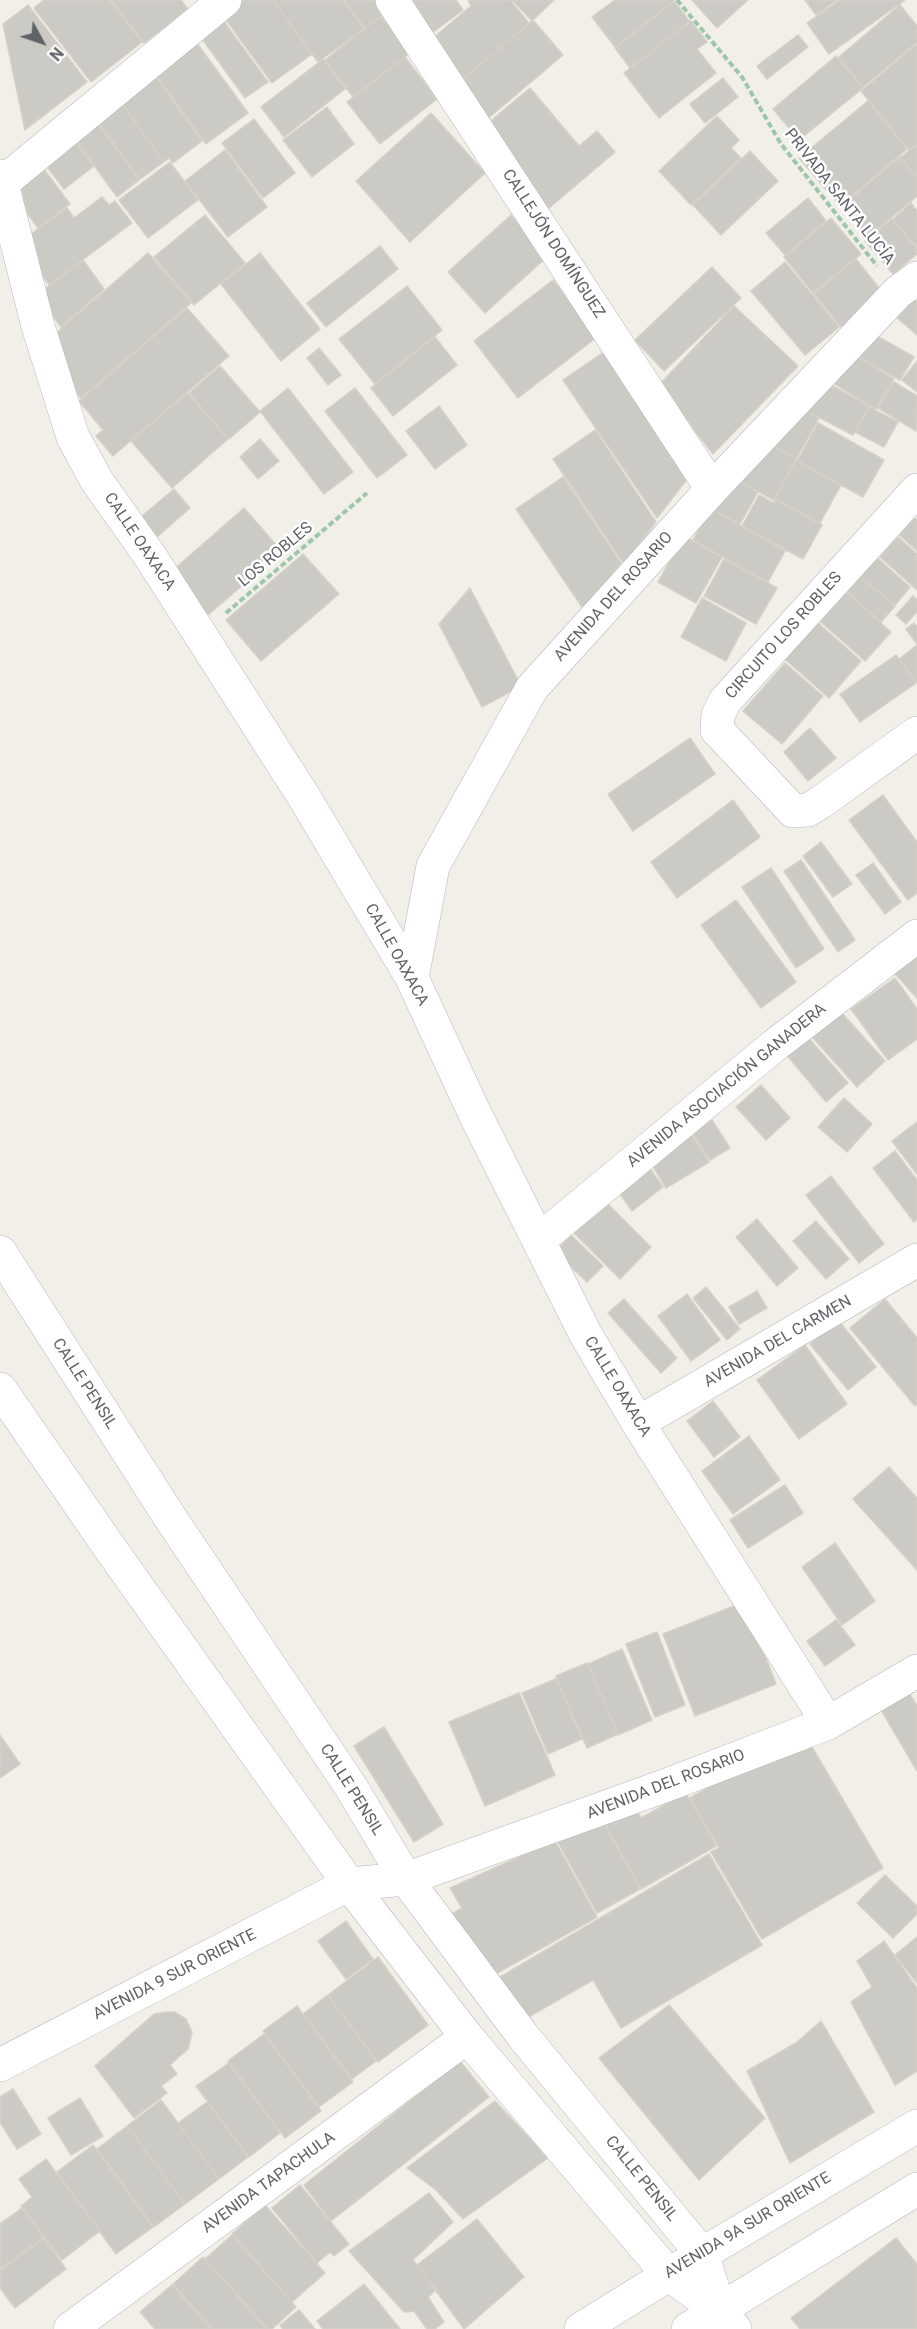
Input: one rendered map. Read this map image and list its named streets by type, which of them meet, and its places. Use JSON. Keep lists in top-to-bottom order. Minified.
{"streets":{"street":["CALLEJÓN DOMÍNGUEZ","CALLE OAXACA","AVENIDA DEL ROSARIO","CIRCUITO LOS ROBLES","AVENIDA ASOCIACIÓN GANADERA","AVENIDA DEL CARMEN","CALLE PENSIL","AVENIDA 9 SUR ORIENTE","AVENIDA TAPACHULA","AVENIDA 9A SUR ORIENTE"],"path":["PRIVADA SANTA LUCÍA","LOS ROBLES"]},"crossings":[["PRIVADA SANTA LUCÍA","AVENIDA DEL ROSARIO"],["CALLEJÓN DOMÍNGUEZ","AVENIDA DEL ROSARIO"],["CALLE OAXACA","LOS ROBLES"],["CALLE OAXACA","AVENIDA DEL ROSARIO"],["CALLE OAXACA","AVENIDA ASOCIACIÓN GANADERA"],["CALLE OAXACA","AVENIDA DEL CARMEN"],["AVENIDA DEL ROSARIO","CALLE PENSIL"],["AVENIDA DEL ROSARIO","AVENIDA 9 SUR ORIENTE"],["CALLE PENSIL","AVENIDA 9A SUR ORIENTE"]],"north":"bottom right"}
